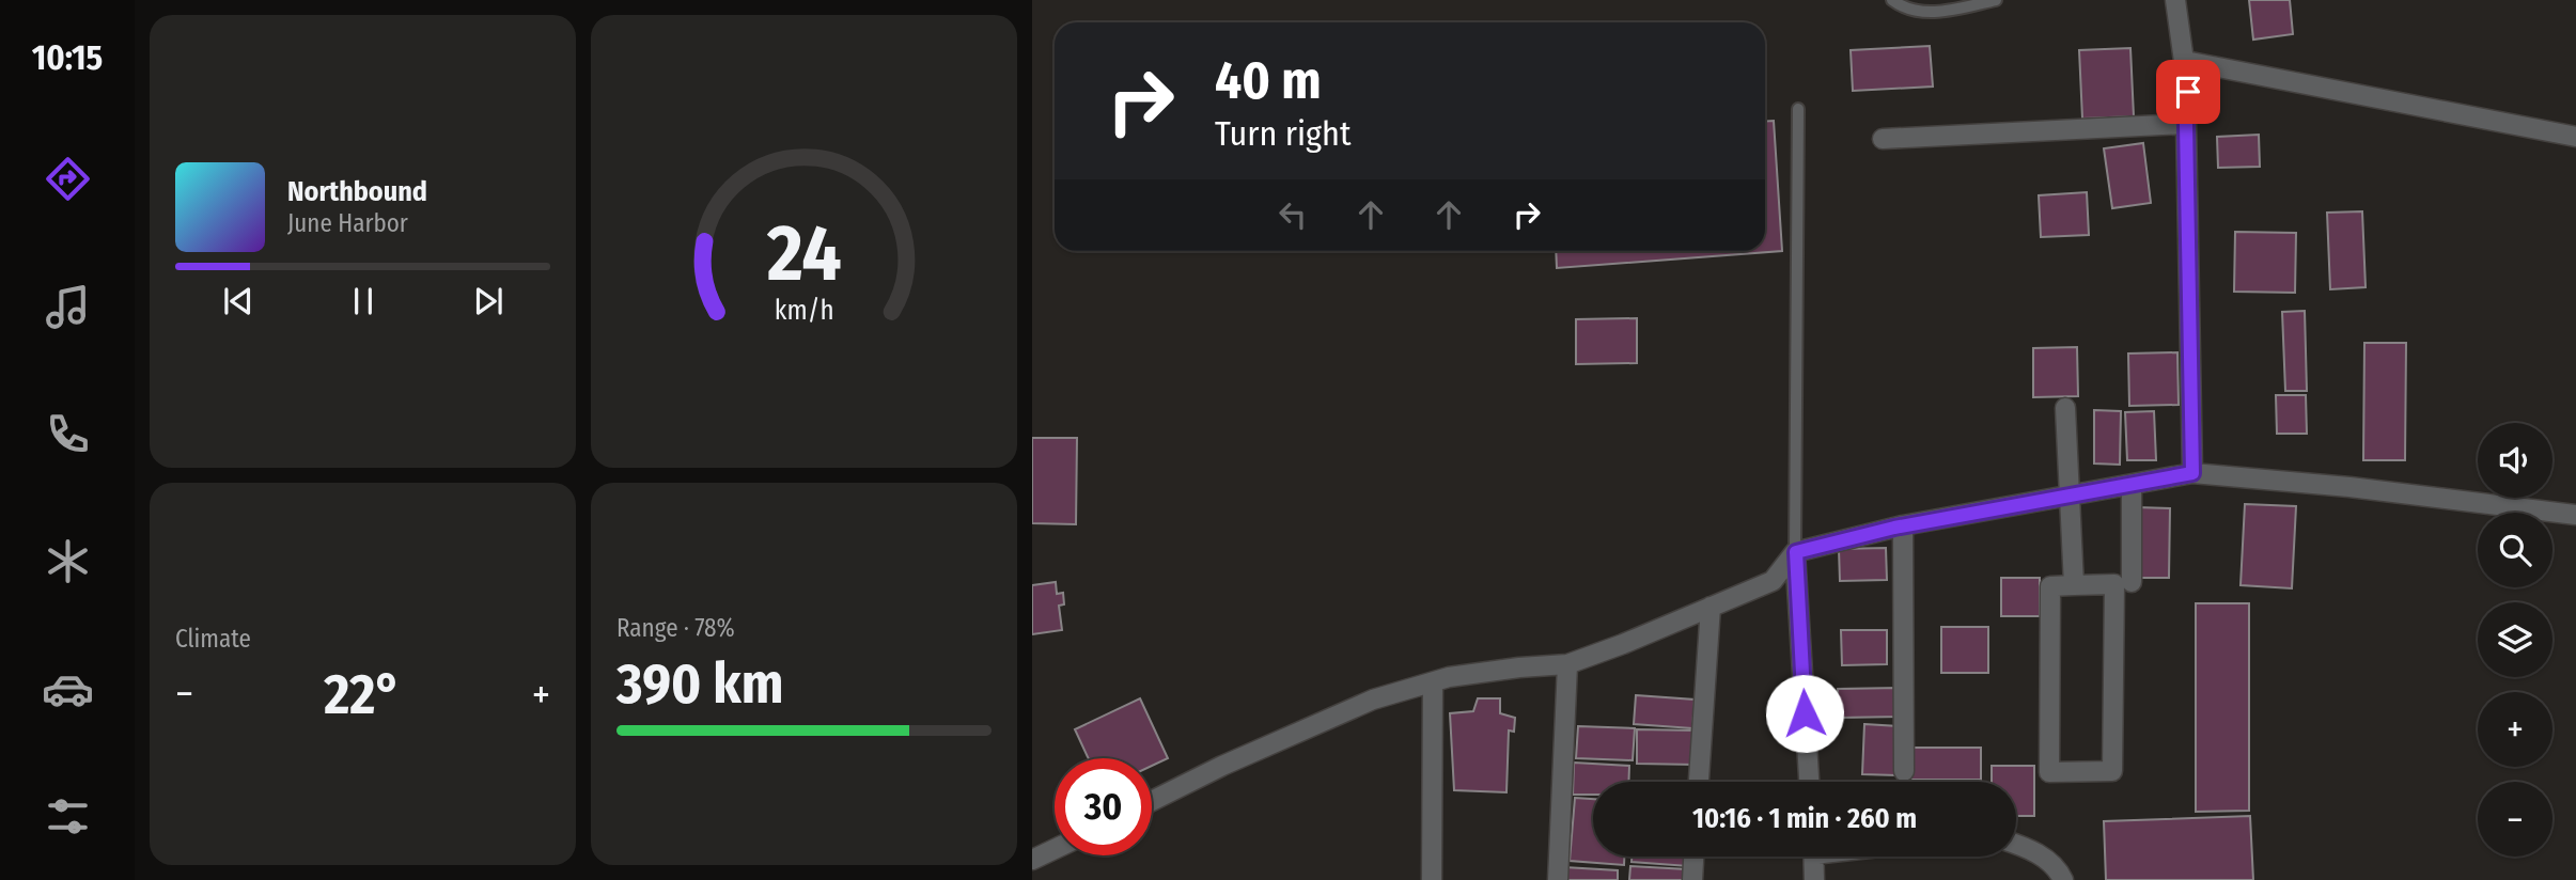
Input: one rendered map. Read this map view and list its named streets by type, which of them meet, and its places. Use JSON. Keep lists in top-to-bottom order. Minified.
{"page":{"tabs":"10:15","turn":["40 m","Turn right"],"song":["Northbound","June Harbor"],"map_buttons":["+","−"],"tile":["Climate",["Range · 78%","390 km"]],"heat":["−","22°","+"],"limit":"30","trip":"10:16 · 1 min · 260 m","gauge":["24","km/h"]}}
